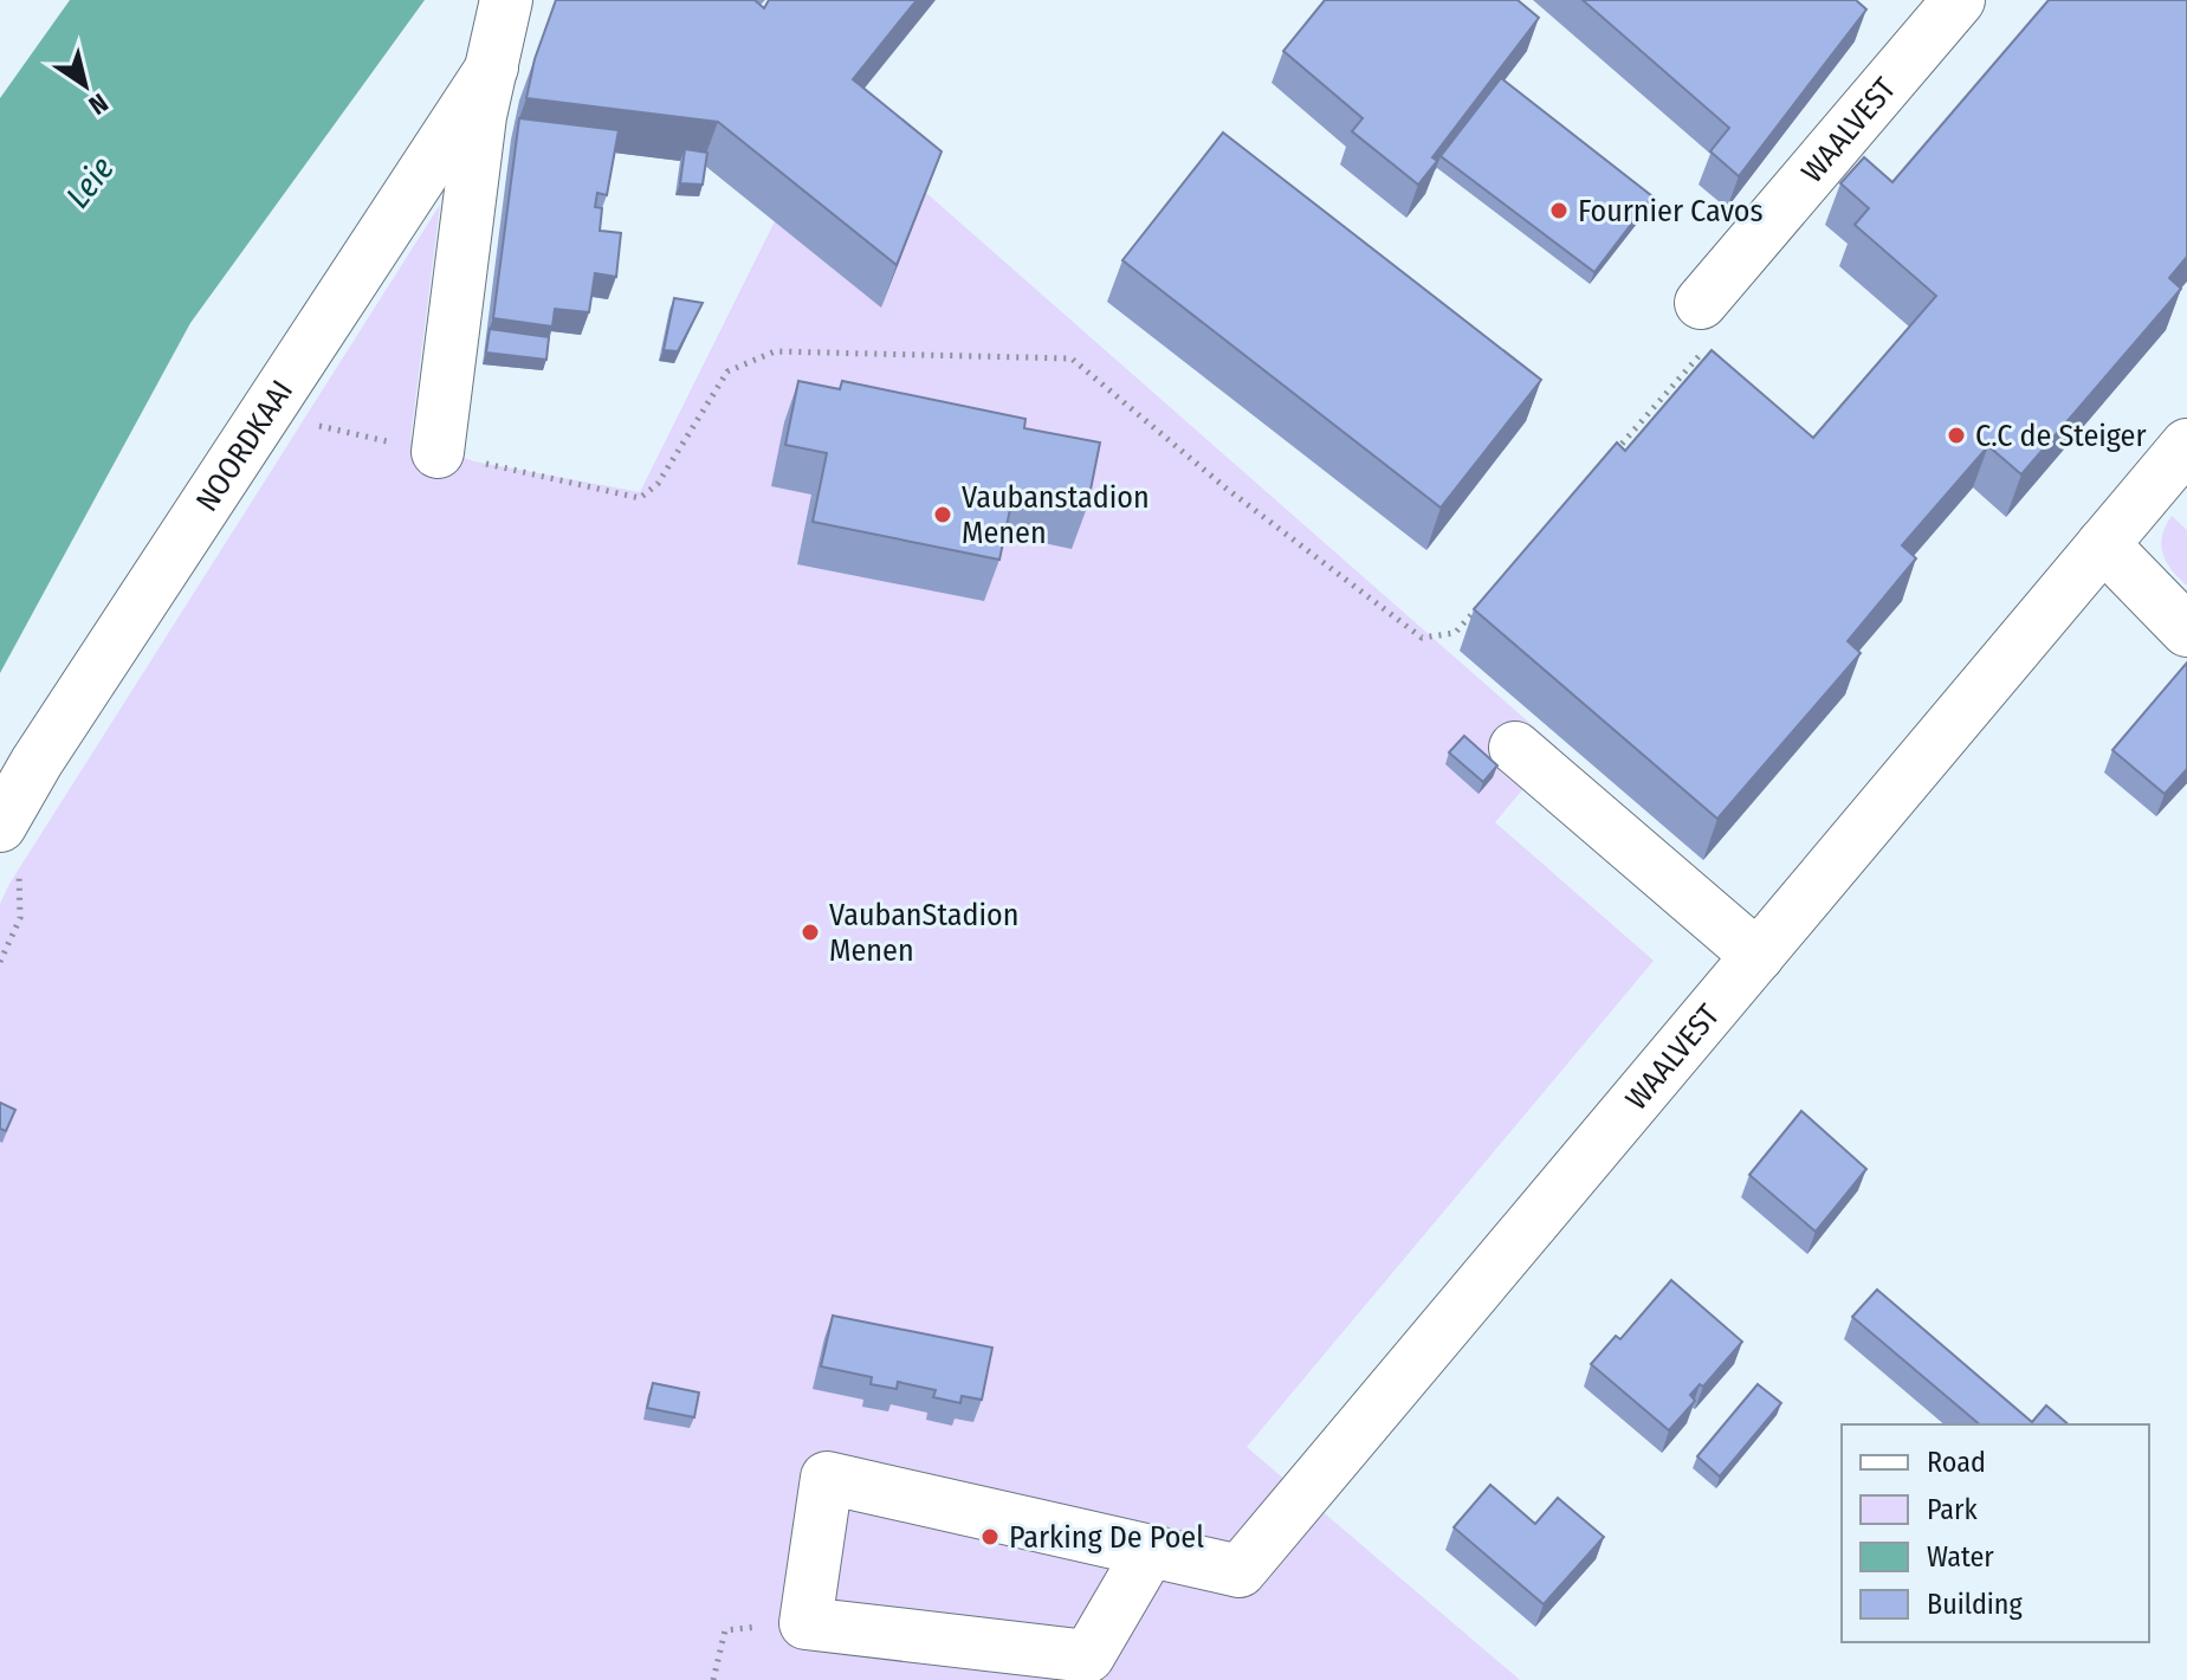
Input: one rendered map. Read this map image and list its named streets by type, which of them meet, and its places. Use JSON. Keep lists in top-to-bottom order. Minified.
{"streets":{"street":["WAALVEST","NOORDKAAI"]},"water":["Leie"],"places":["Fournier Cavos","C.C de Steiger","Vaubanstadion Menen","VaubanStadion Menen","Parking De Poel"],"legend":["Road","Park","Water","Building"],"north":"bottom right"}
